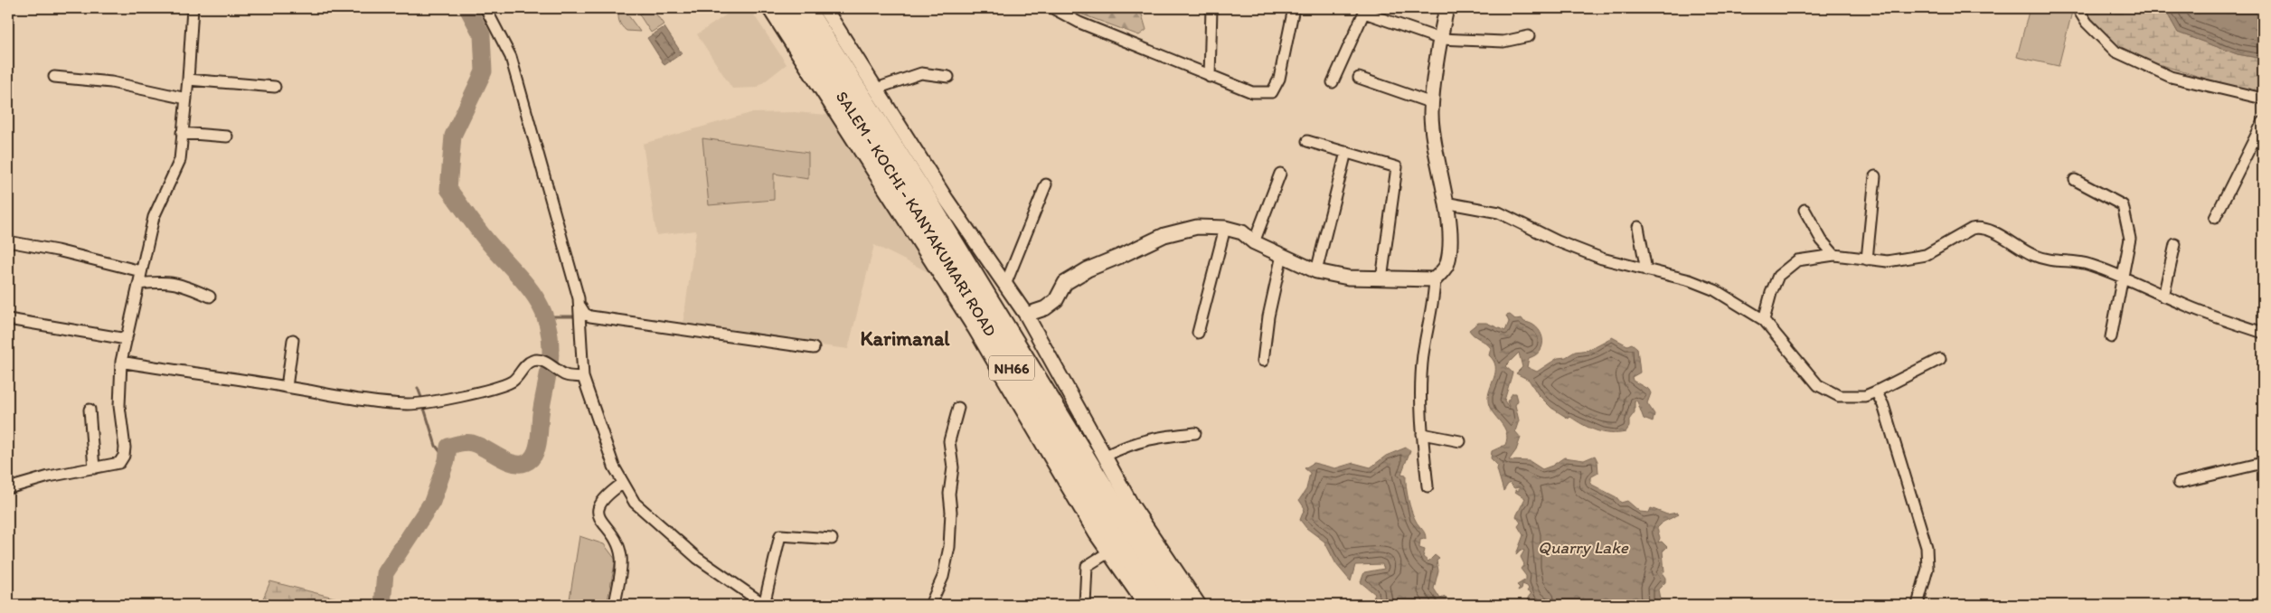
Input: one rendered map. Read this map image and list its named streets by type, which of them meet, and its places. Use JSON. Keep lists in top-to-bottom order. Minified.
{"streets":{"highway":["SALEM - KOCHI - KANYAKUMARI ROAD","NH66"]},"districts":["Karimanal"],"water":["Quarry Lake"]}
